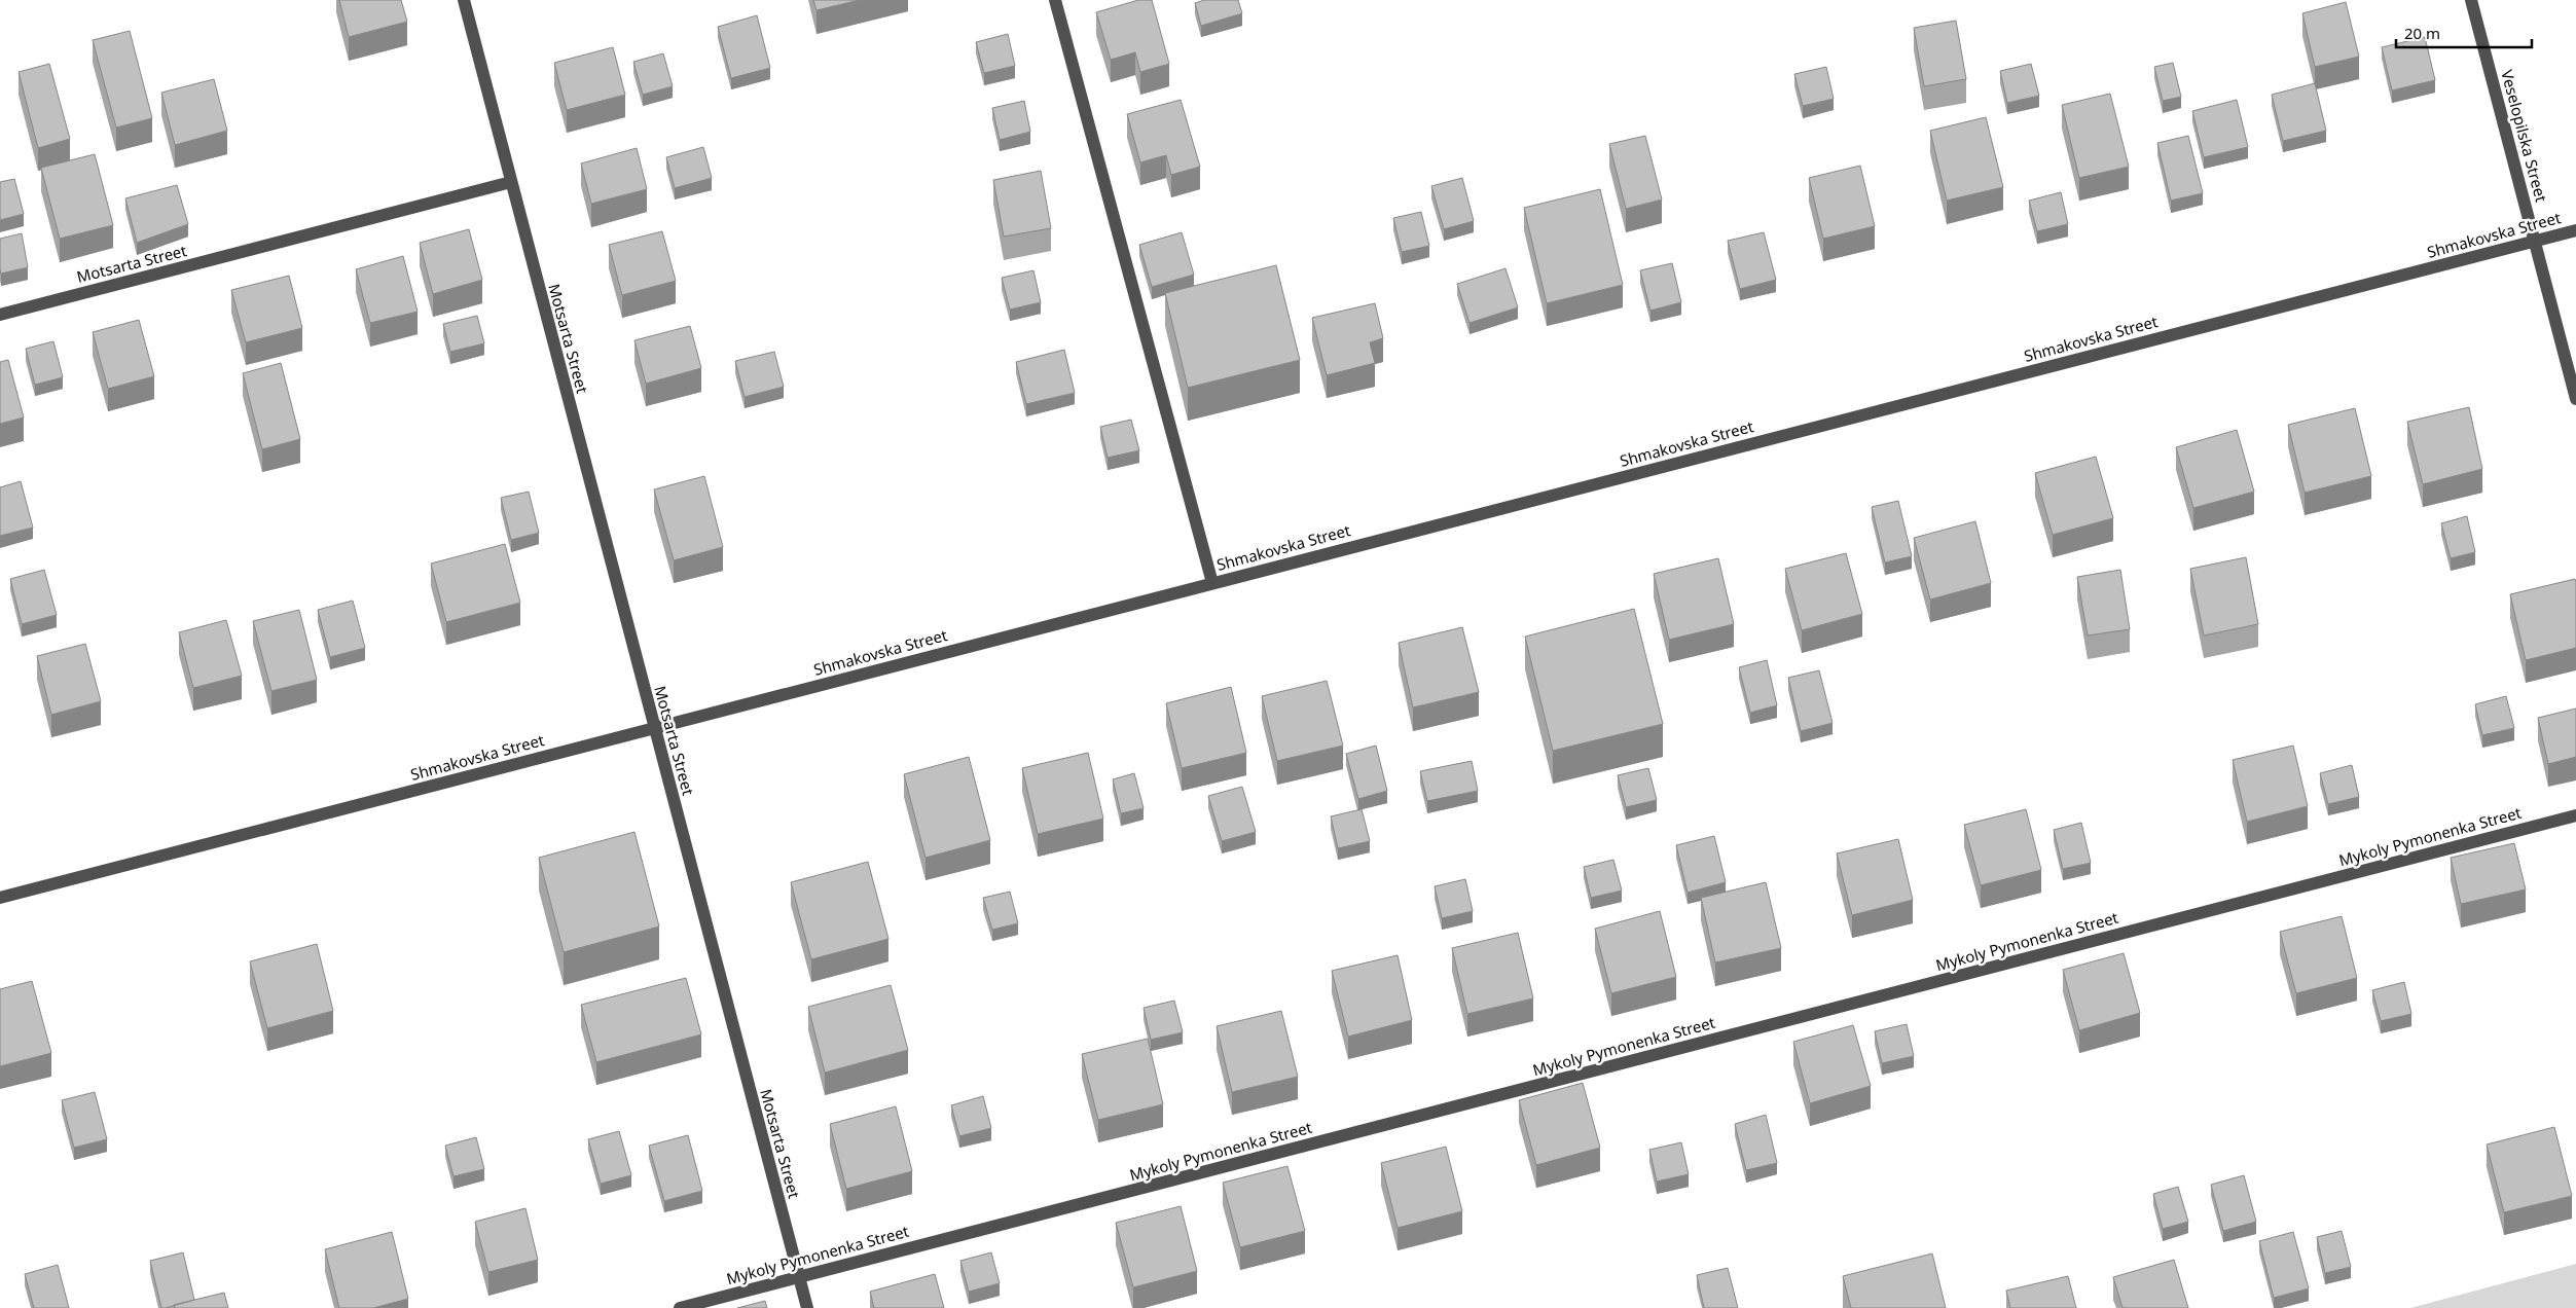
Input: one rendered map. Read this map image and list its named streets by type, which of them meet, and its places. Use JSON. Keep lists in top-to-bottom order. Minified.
{"streets":{"street":["Veselopilska Street","Shmakovska Street","Motsarta Street","Mykoly Pymonenka Street"]},"crossings":[["Veselopilska Street","Shmakovska Street"],["Shmakovska Street","Motsarta Street"],["Motsarta Street","Mykoly Pymonenka Street"]],"scale_bar":"20 m"}
